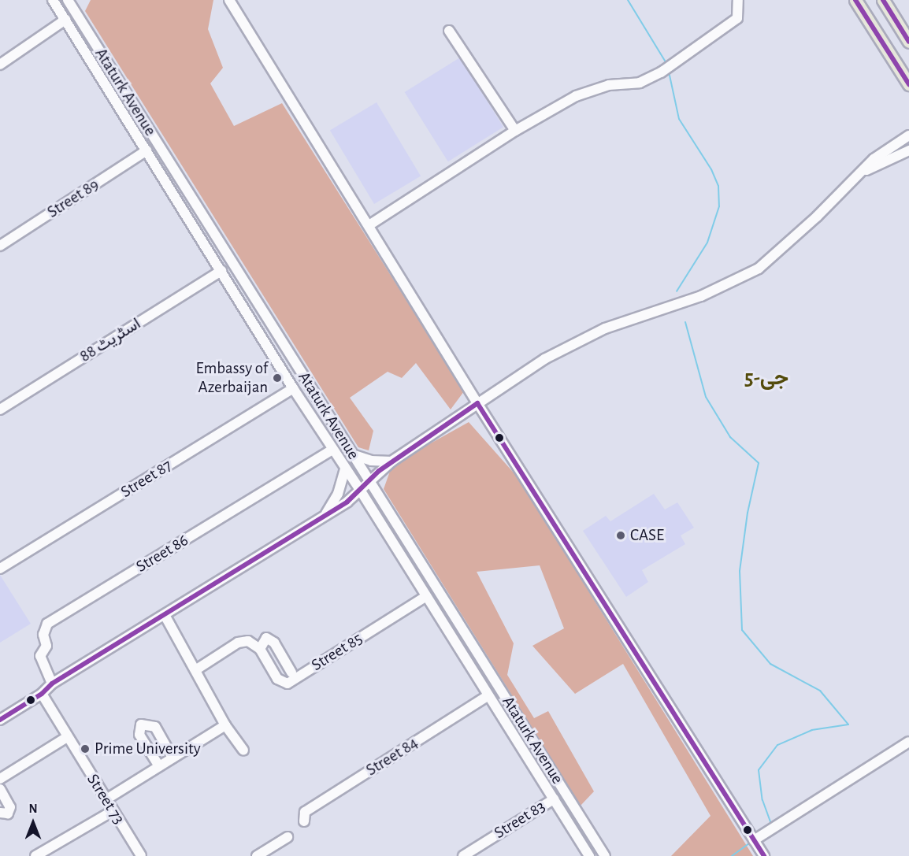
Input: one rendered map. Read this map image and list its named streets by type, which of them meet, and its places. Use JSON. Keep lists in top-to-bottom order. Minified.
{"streets":{"street":["Ataturk Avenue","Street 89","اسٹریٹ 88","Street 87","Street 86","Street 85","Street 84","Street 73","Street 83"]},"crossings":[["Ataturk Avenue","Street 89"],["Ataturk Avenue","اسٹریٹ 88"],["Ataturk Avenue","Street 87"],["Ataturk Avenue","Street 86"],["Ataturk Avenue","Street 85"],["Ataturk Avenue","Street 84"],["Ataturk Avenue","Street 83"]],"districts":["جی-5"],"places":["Embassy of Azerbaijan","CASE","Prime University"],"north":"top"}
